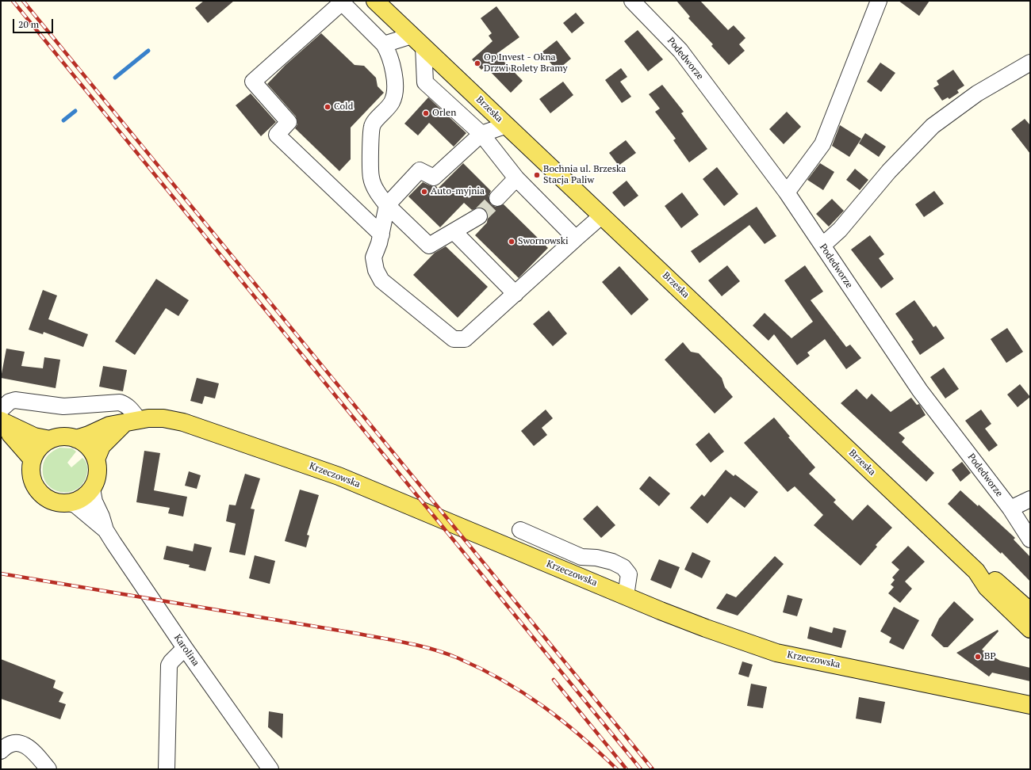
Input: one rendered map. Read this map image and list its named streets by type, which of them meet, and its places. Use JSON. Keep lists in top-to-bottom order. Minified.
{"streets":{"main road":["Brzeska","Krzeczowska"],"street":["Podedworze","Karolina"]},"crossings":[["Krzeczowska","Karolina"]],"places":["Op Invest - Okna Drzwi Rolety Bramy","Cold","Orlen","Bochnia ul. Brzeska Stacja Paliw","Auto-myjnia","Swornowski","BP"],"scale_bar":"20 m"}
